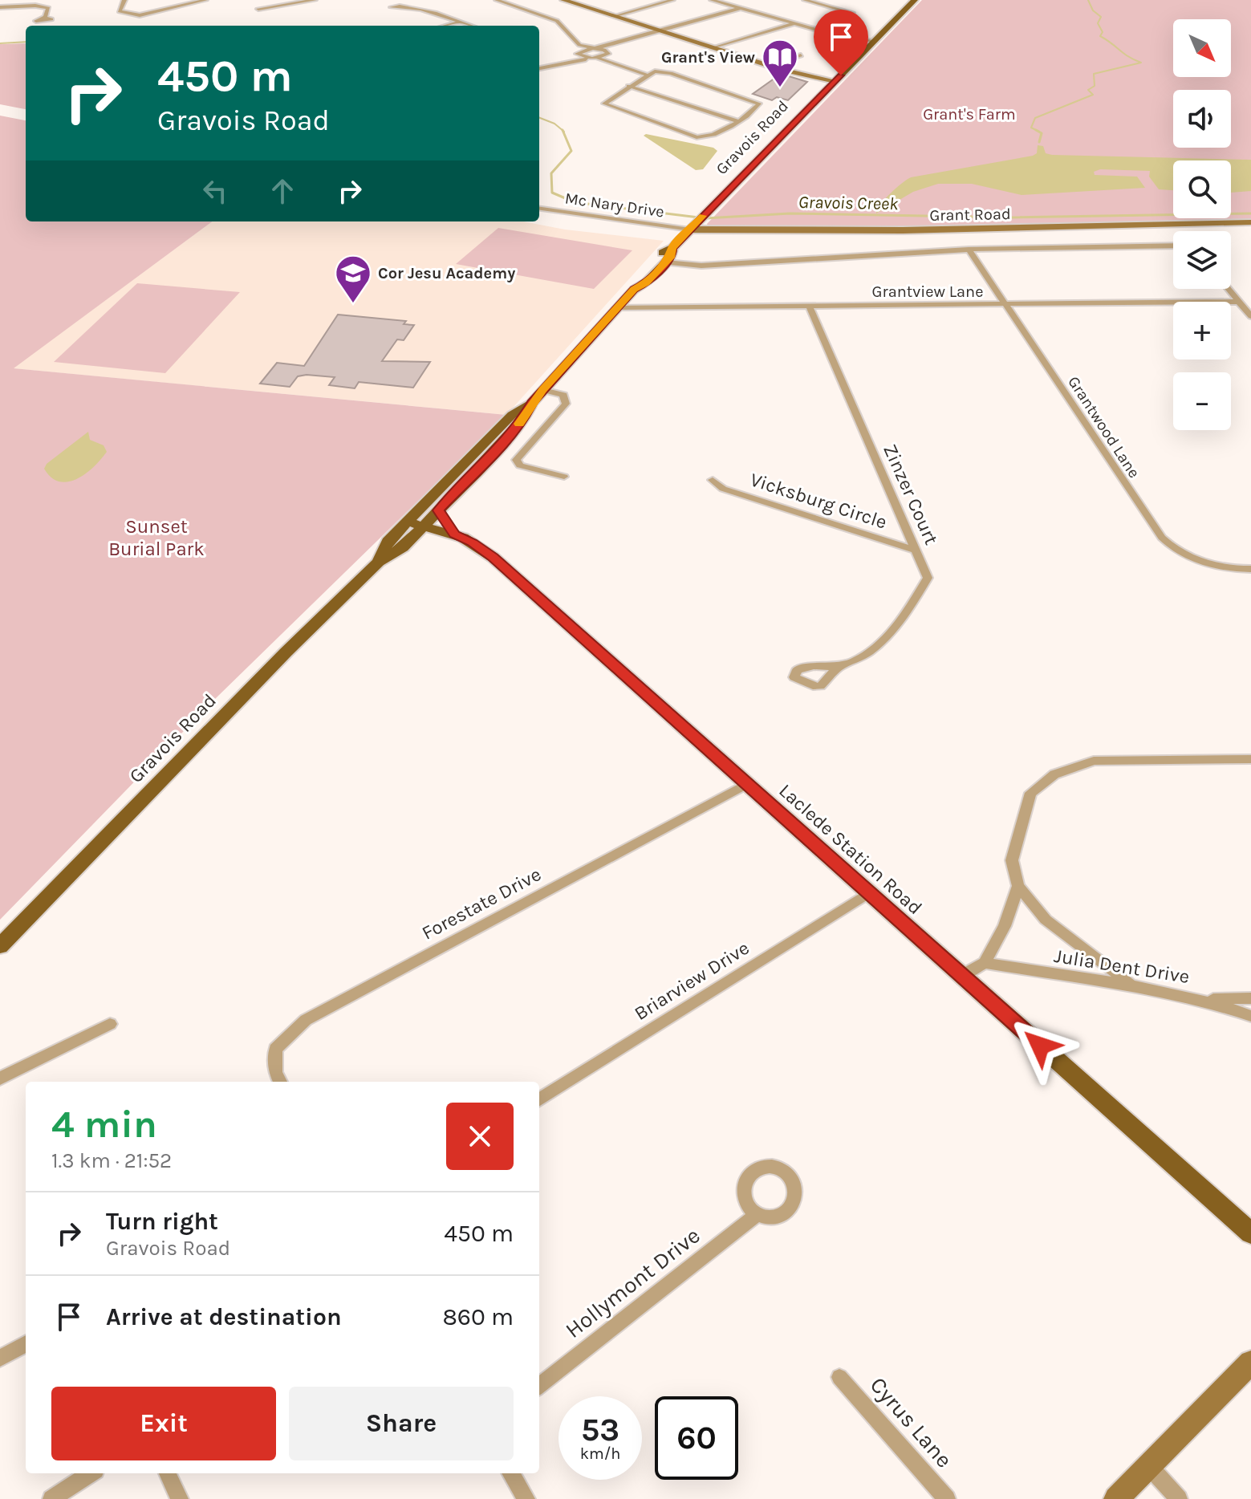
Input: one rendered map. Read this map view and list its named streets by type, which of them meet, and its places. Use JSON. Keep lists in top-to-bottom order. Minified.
{"streets":{"main road":["Gravois Road","Laclede Station Road"],"street":["Mc Nary Drive","Grant Road","Grantview Lane","Grantwood Lane","Zinzer Court","Vicksburg Circle","Forestate Drive","Julia Dent Drive","Briarview Drive","Hollymont Drive","Cyrus Lane"]},"crossings":[["Gravois Road","Mc Nary Drive"],["Gravois Road","Grant Road"],["Gravois Road","Grantview Lane"],["Gravois Road","Laclede Station Road"],["Mc Nary Drive","Grant Road"],["Grantview Lane","Grantwood Lane"],["Grantview Lane","Zinzer Court"],["Zinzer Court","Vicksburg Circle"],["Laclede Station Road","Forestate Drive"],["Laclede Station Road","Briarview Drive"]],"water":["Gravois Creek"],"parks":["Grant's Farm","Sunset Burial Park"],"places":{"library":["Grant's View"],"school or university":["Cor Jesu Academy"]},"north":"bottom right","page":{"map_buttons":["+","−"],"turn":["450 m","Gravois Road"],"heading":["4 min","1.3 km · 21:52"],"list":[{"name":"Turn right","note":"Gravois Road","value":"450 m"},{"name":"Arrive at destination","value":"860 m"}],"buttons":["Exit","Share"],"speed":"53 km/h","limit":"60"}}
